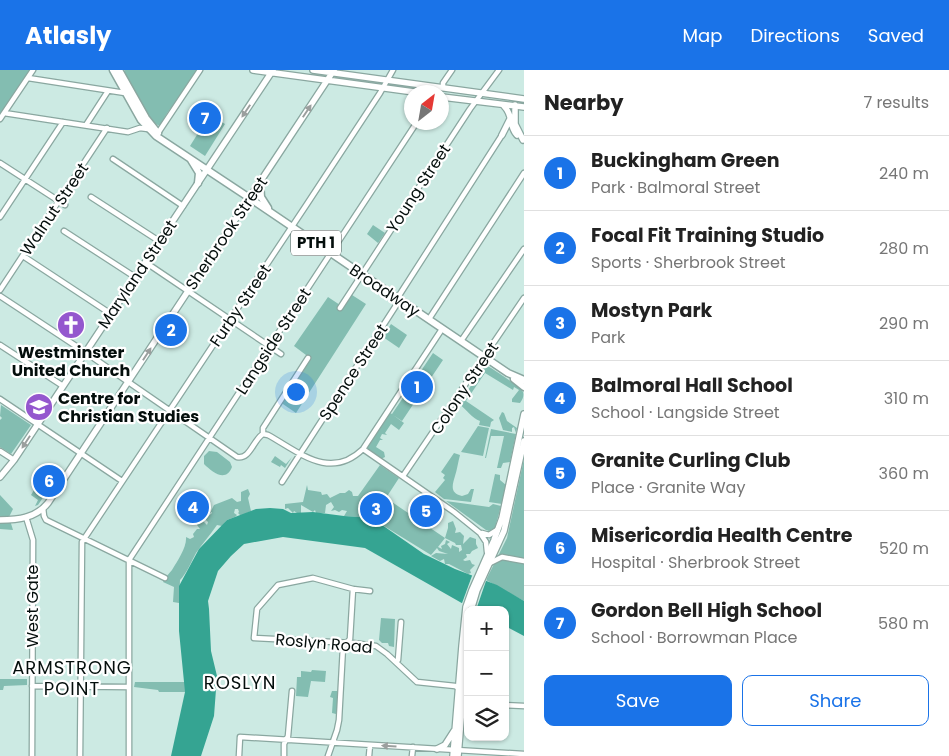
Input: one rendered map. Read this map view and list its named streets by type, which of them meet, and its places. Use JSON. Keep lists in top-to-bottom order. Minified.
{"streets":{"highway":["PTH 1","Broadway"],"main road":["Sherbrook Street","Maryland Street"],"street":["Young Street","Walnut Street","Furby Street","Langside Street","Spence Street","Colony Street","West Gate","Roslyn Road"]},"crossings":[["Young Street","Broadway"],["Sherbrook Street","Broadway"],["Sherbrook Street","West Gate"],["Maryland Street","Broadway"],["Broadway","Furby Street"],["Broadway","Langside Street"],["Broadway","Spence Street"],["Broadway","Colony Street"]],"one_way":["Sherbrook Street"],"districts":["ARMSTRONG POINT","ROSLYN"],"places":{"church":["Westminster United Church"],"school or university":["Centre for Christian Studies"]},"north":"top right","page":{"header":"Atlasly","nav":["Map","Directions","Saved"],"heading":["Nearby","7 results"],"pins":["7","2","1","6","4","3","5"],"list":[{"mark":"1","name":"Buckingham Green","note":"Park · Balmoral Street","value":"240 m"},{"mark":"2","name":"Focal Fit Training Studio","note":"Sports · Sherbrook Street","value":"280 m"},{"mark":"3","name":"Mostyn Park","note":"Park","value":"290 m"},{"mark":"4","name":"Balmoral Hall School","note":"School · Langside Street","value":"310 m"},{"mark":"5","name":"Granite Curling Club","note":"Place · Granite Way","value":"360 m"},{"mark":"6","name":"Misericordia Health Centre","note":"Hospital · Sherbrook Street","value":"520 m"},{"mark":"7","name":"Gordon Bell High School","note":"School · Borrowman Place","value":"580 m"}],"map_buttons":["+","−"],"buttons":["Save","Share"]}}
